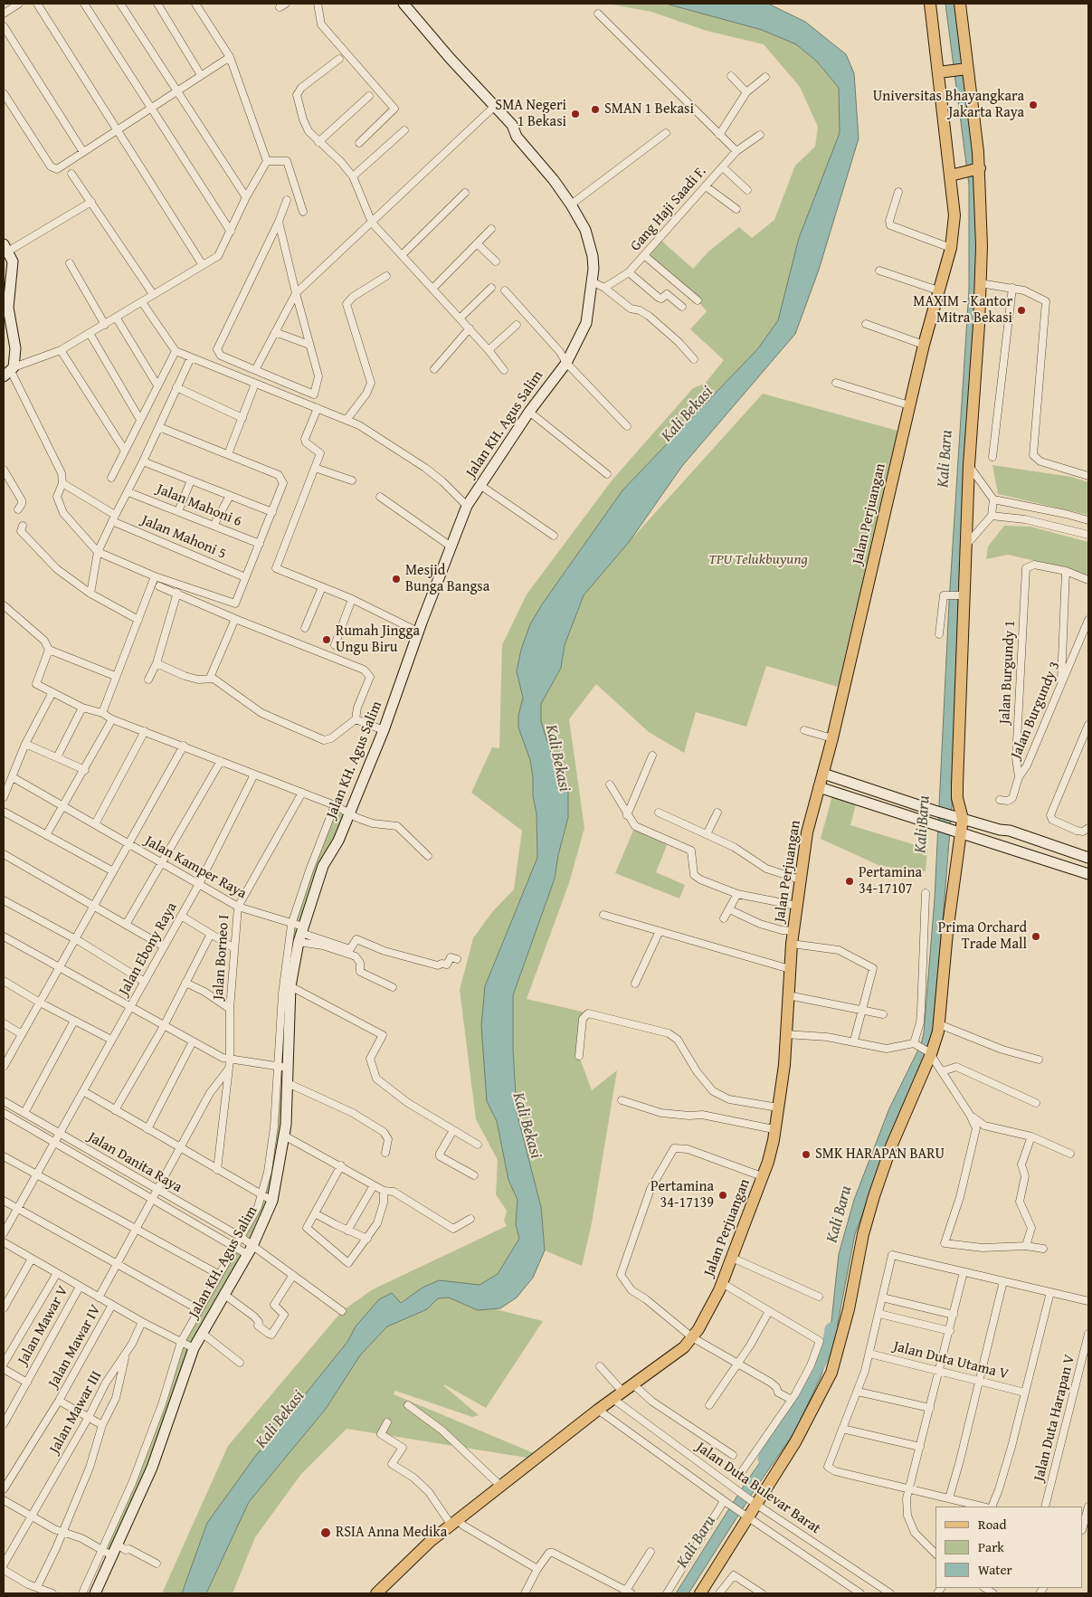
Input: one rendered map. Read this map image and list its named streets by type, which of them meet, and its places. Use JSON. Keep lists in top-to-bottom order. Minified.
{"streets":{"main road":["Jalan Perjuangan"],"street":["Gang Haji Saadi F.","Jalan KH. Agus Salim","Jalan Mahoni 6","Jalan Mahoni 5","Jalan Burgundy 1","Jalan Burgundy 3","Jalan Kamper Raya","Jalan Ebony Raya","Jalan Borneo I","Jalan Danita Raya","Jalan Mawar V","Jalan Mawar IV","Jalan Duta Utama V","Jalan Mawar III","Jalan Duta Harapan V","Jalan Duta Bulevar Barat"]},"crossings":[["Jalan KH. Agus Salim","Jalan Kamper Raya"],["Jalan KH. Agus Salim","Jalan Danita Raya"],["Jalan Perjuangan","Jalan Duta Bulevar Barat"],["Jalan Burgundy 1","Jalan Burgundy 3"],["Jalan Kamper Raya","Jalan Ebony Raya"],["Jalan Kamper Raya","Jalan Borneo I"],["Jalan Ebony Raya","Jalan Danita Raya"]],"water":["Kali Bekasi","Kali Baru"],"parks":["TPU Telukbuyung"],"places":["Universitas Bhayangkara Jakarta Raya","SMAN 1 Bekasi","SMA Negeri 1 Bekasi","MAXIM - Kantor Mitra Bekasi","Mesjid Bunga Bangsa","Rumah Jingga Ungu Biru","Pertamina 34-17107","Prima Orchard Trade Mall","SMK HARAPAN BARU","Pertamina 34-17139","RSIA Anna Medika"],"legend":["Road","Park","Water"]}
